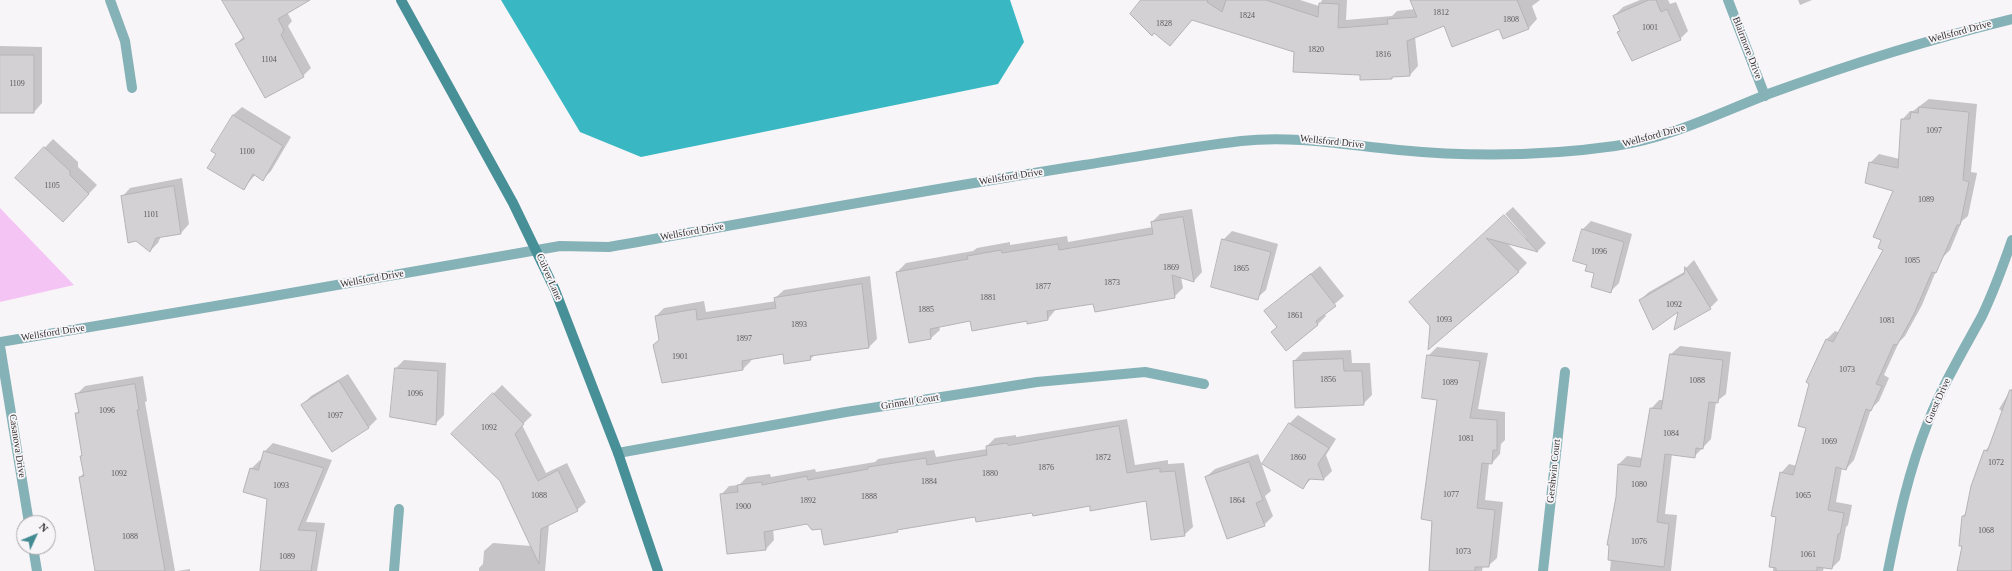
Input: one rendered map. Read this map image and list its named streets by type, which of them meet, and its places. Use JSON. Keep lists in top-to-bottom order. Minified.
{"streets":{"street":["Wellsford Drive","Blairmore Drive","Culver Lane","Guest Drive","Grinnell Court","Casanova Drive","Gershwin Court"]},"crossings":[["Wellsford Drive","Blairmore Drive"],["Wellsford Drive","Culver Lane"],["Culver Lane","Grinnell Court"]],"house_numbers":["1812","1824","1808","1828","1001","1820","1816","1104","1109","1097","1100","1105","1089","1101","1096","1085","1869","1865","1873","1877","1881","1092","1885","1861","1093","1081","1893","1897","1901","1073","1856","1088","1089","1096","1096","1097","1092","1084","1081","1069","1872","1860","1072","1876","1092","1880","1884","1080","1093","1077","1088","1065","1888","1892","1864","1900","1068","1088","1076","1073","1061","1089"],"north":"top right"}
